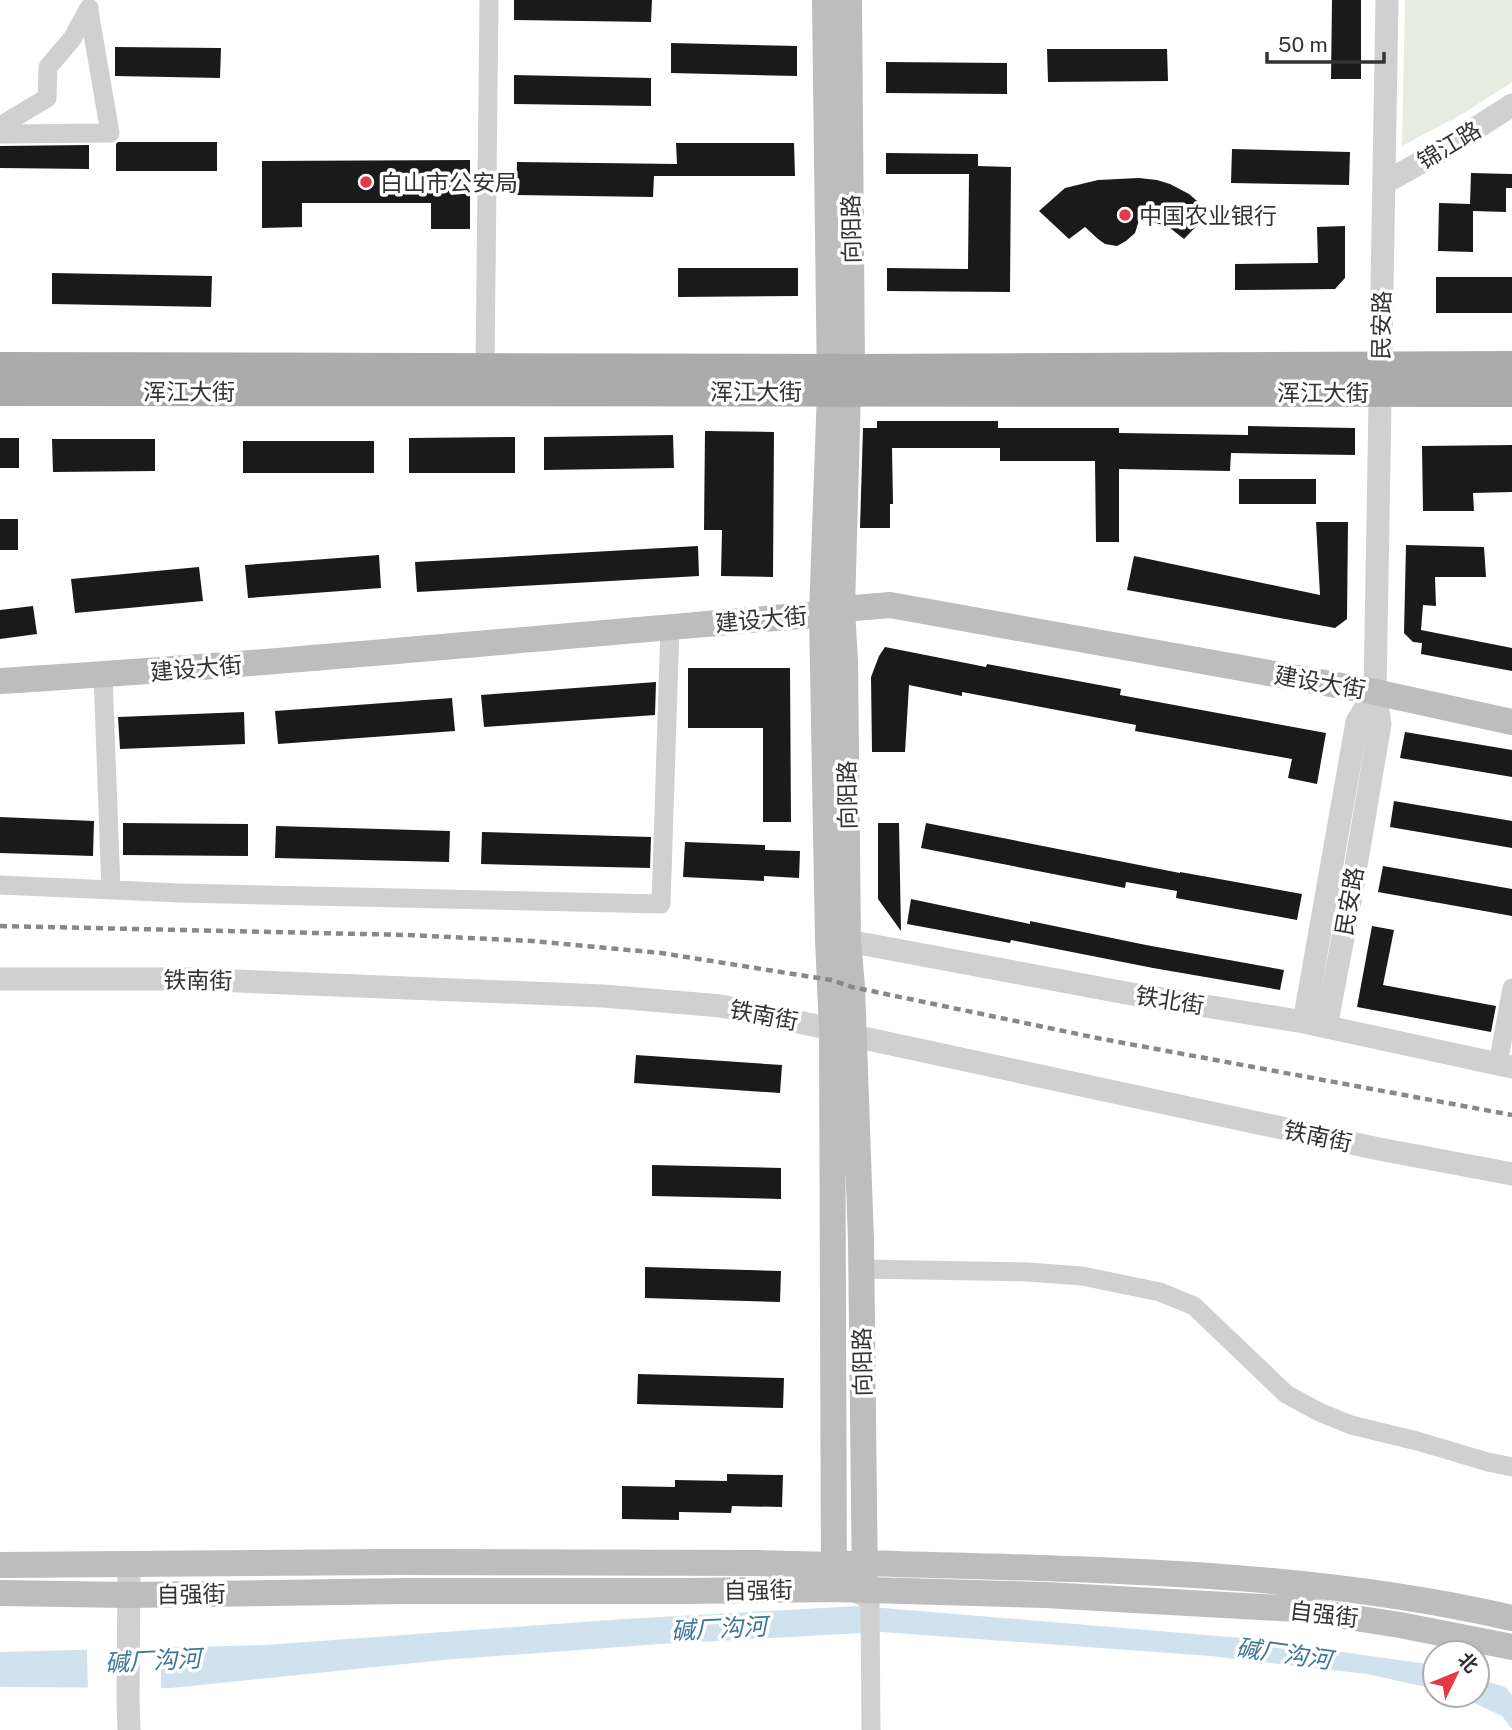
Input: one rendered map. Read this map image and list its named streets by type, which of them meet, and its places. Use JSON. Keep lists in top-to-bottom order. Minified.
{"streets":{"main road":["向阳路","浑江大街","建设大街","自强街"],"street":["锦江路","民安路","铁南街","铁北街"]},"crossings":[["锦江路","民安路"],["向阳路","浑江大街"],["向阳路","建设大街"],["向阳路","铁南街"],["向阳路","铁北街"],["向阳路","自强街"],["民安路","浑江大街"],["民安路","建设大街"],["民安路","铁北街"]],"water":["碱厂沟河"],"places":["白山市公安局","中国农业银行"],"scale_bar":"50 m","north":"top right"}
